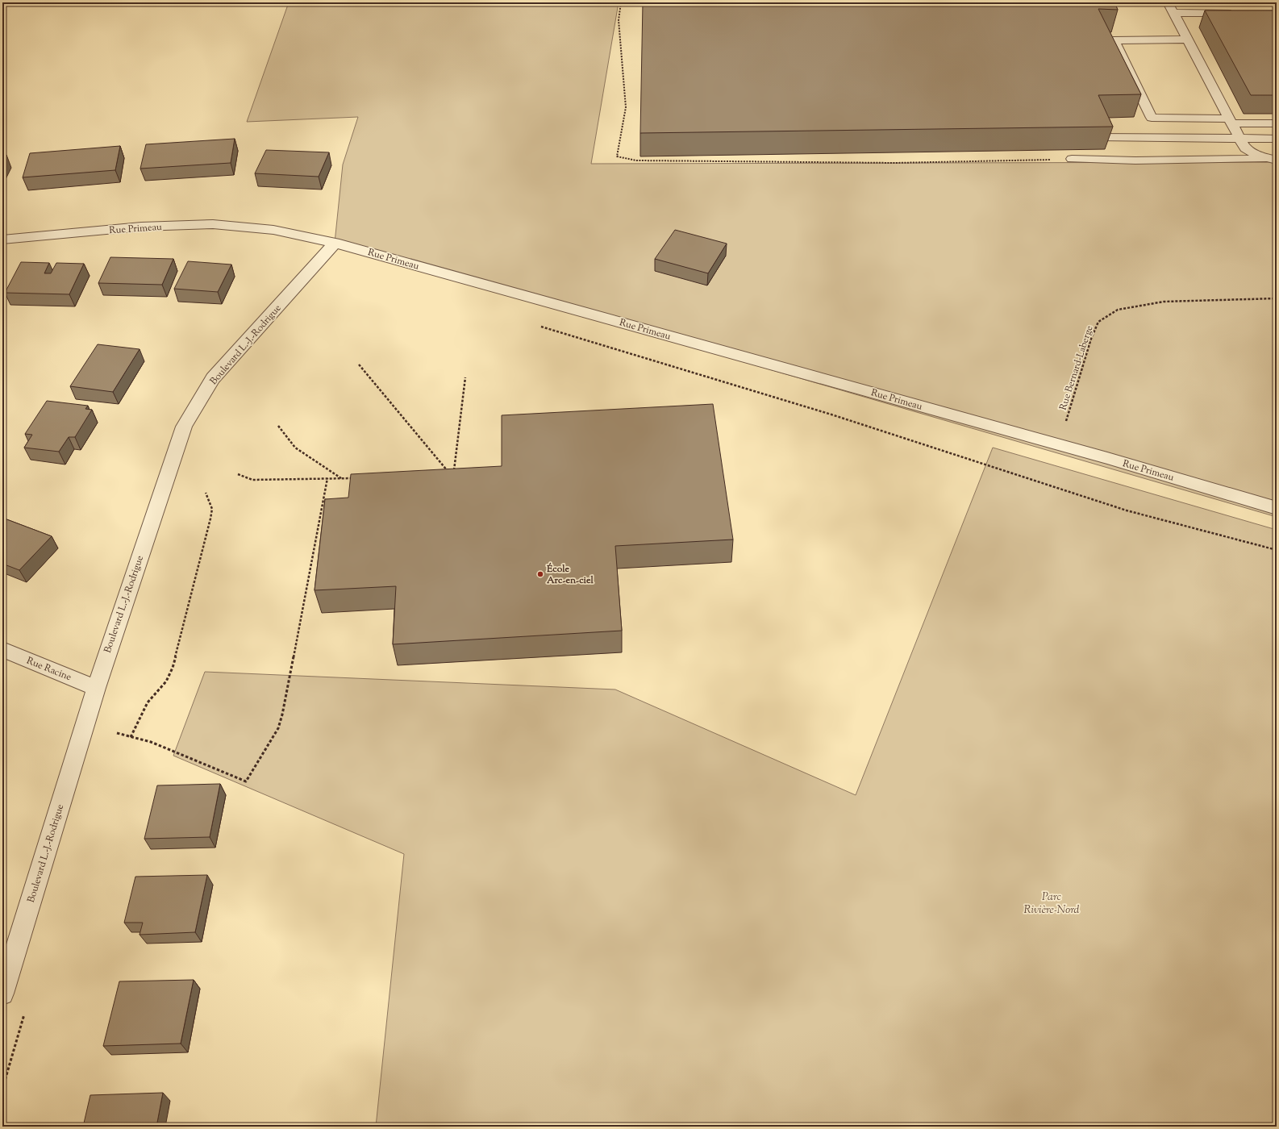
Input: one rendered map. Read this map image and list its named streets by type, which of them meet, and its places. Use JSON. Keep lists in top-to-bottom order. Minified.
{"streets":{"street":["Rue Primeau","Boulevard L.-J.-Rodrigue","Rue Racine"],"path":["Rue Bernard-Laberge"]},"crossings":[["Rue Primeau","Boulevard L.-J.-Rodrigue"],["Rue Primeau","Rue Bernard-Laberge"],["Boulevard L.-J.-Rodrigue","Rue Racine"]],"parks":["Parc Rivière-Nord"],"places":["École Arc-en-ciel"]}
